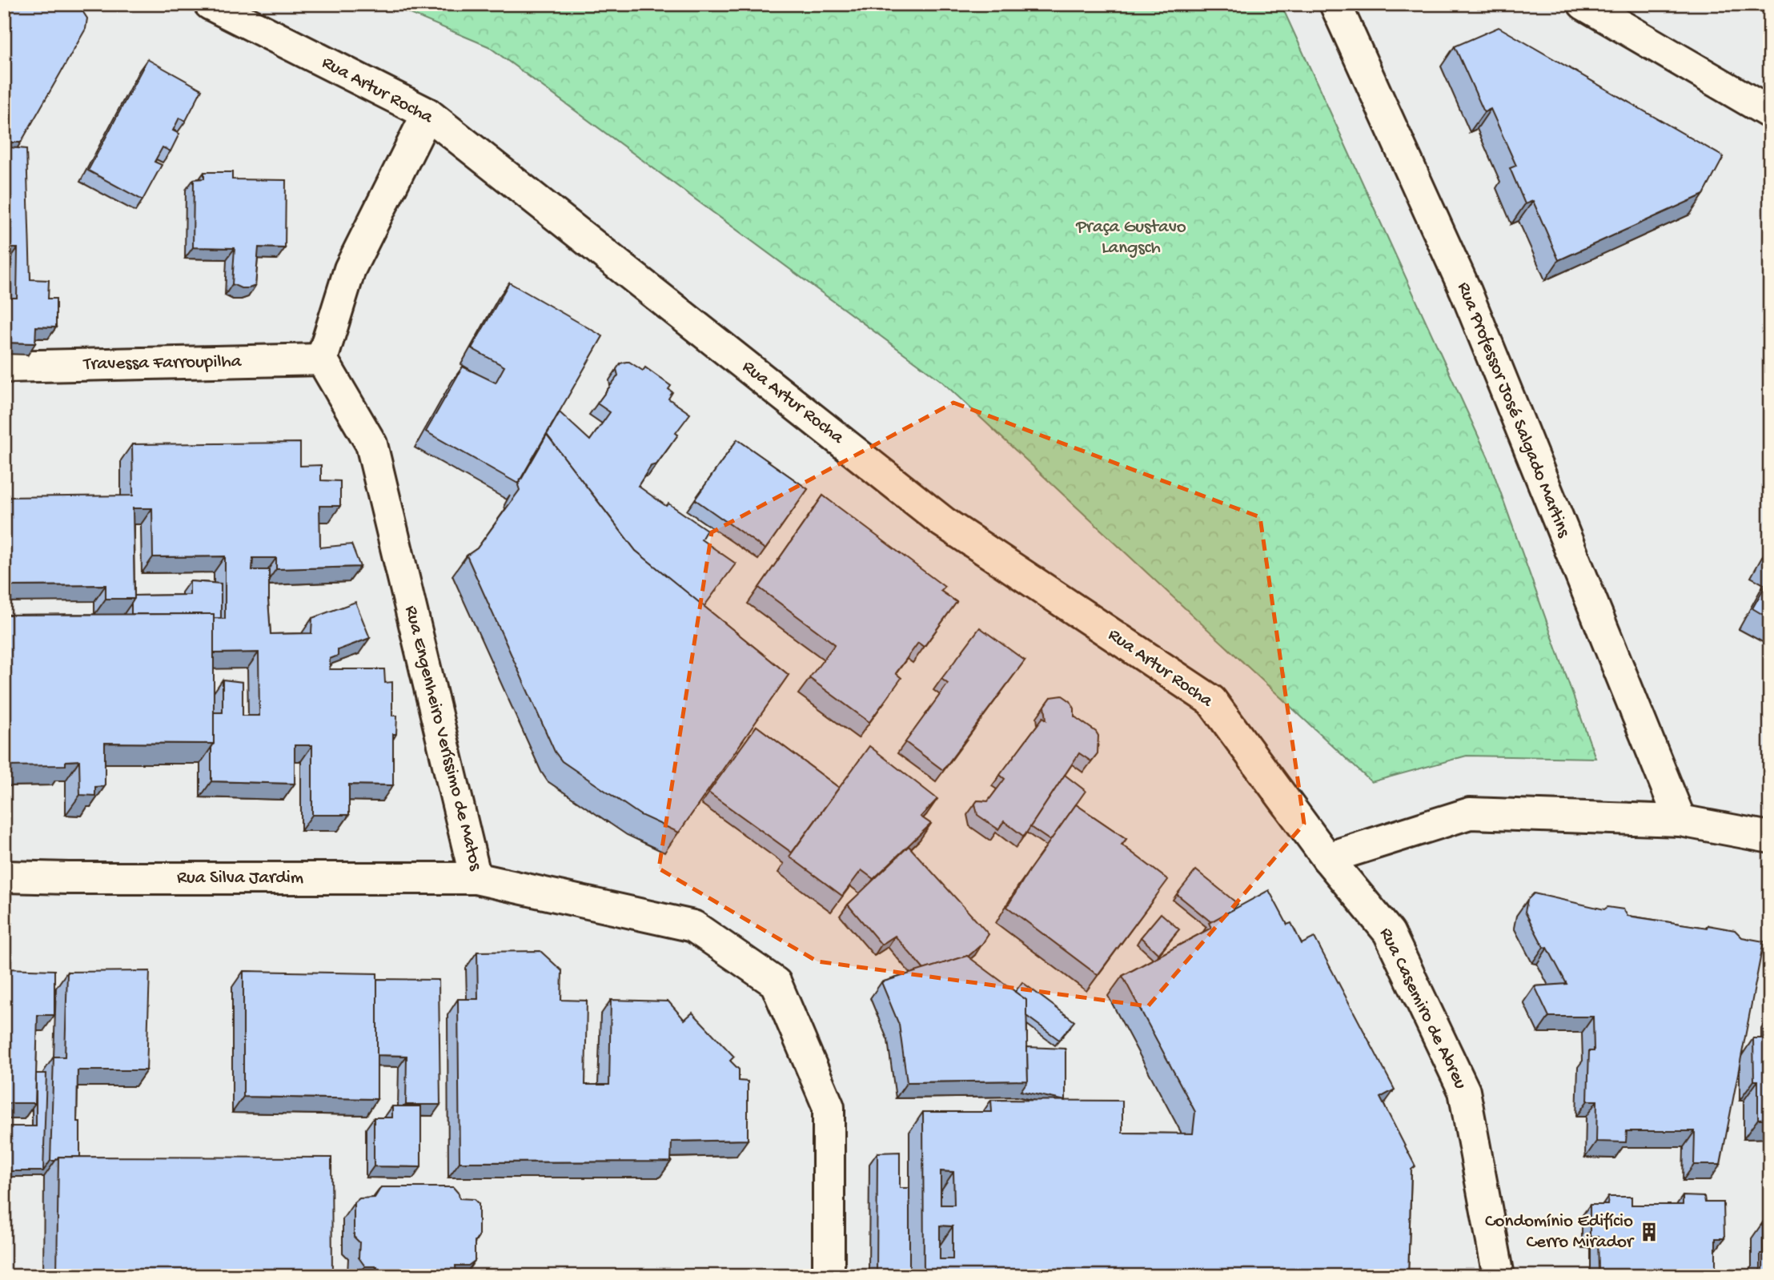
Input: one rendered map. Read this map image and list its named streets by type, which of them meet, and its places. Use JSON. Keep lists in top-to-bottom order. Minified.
{"streets":{"street":["Rua Artur Rocha","Travessa Farroupilha","Rua Professor José Salgado Martins","Rua Engenheiro Veríssimo de Matos","Rua Silva Jardim","Rua Casemiro de Abreu"]},"crossings":[["Rua Artur Rocha","Rua Casemiro de Abreu"],["Travessa Farroupilha","Rua Engenheiro Veríssimo de Matos"],["Rua Engenheiro Veríssimo de Matos","Rua Silva Jardim"]],"parks":["Praça Gustavo Langsch"],"places":{"building":["Condomínio Edifício Cerro Mirador"]}}
